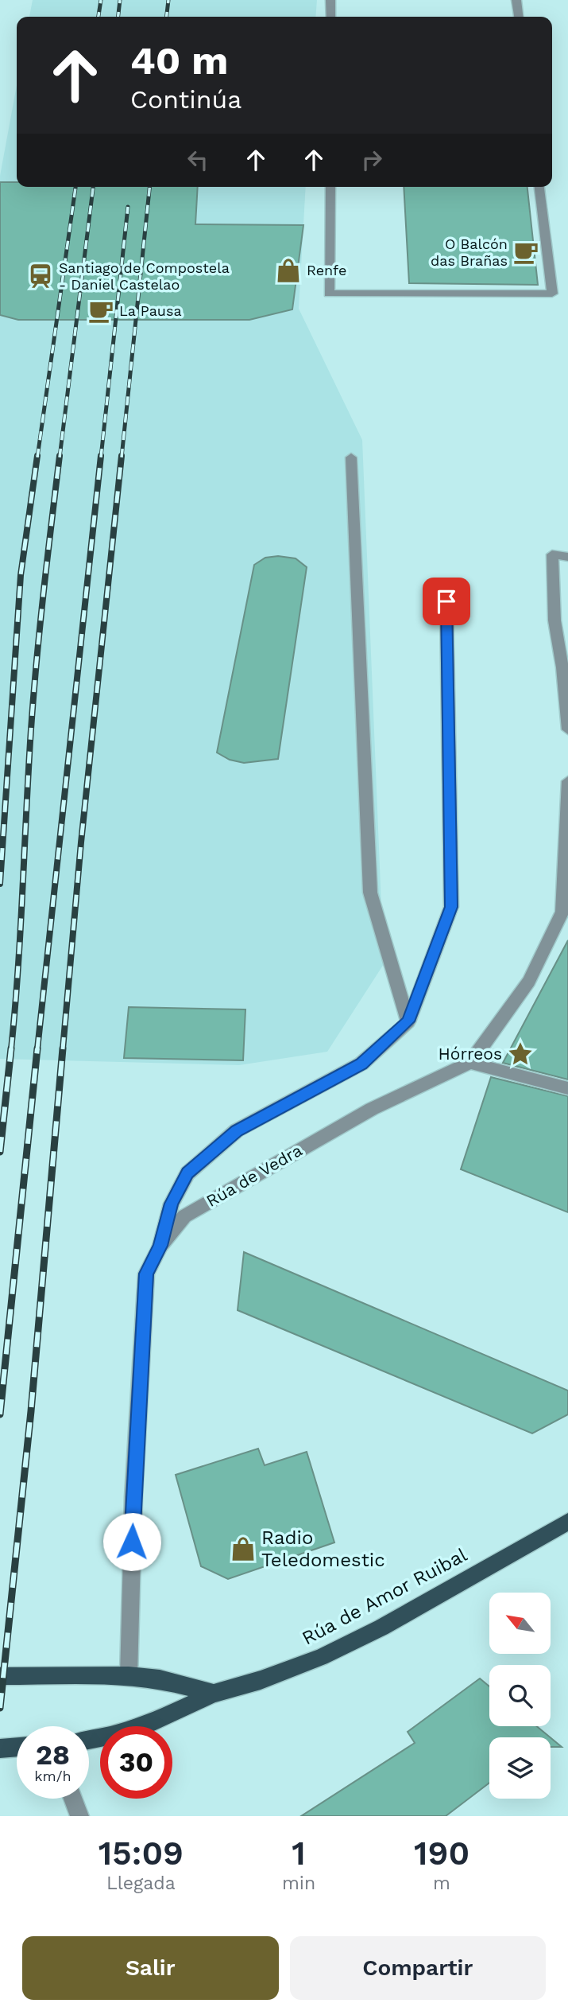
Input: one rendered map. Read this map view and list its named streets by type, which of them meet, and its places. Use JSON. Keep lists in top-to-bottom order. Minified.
{"streets":{"main road":["Rúa de Amor Ruibal"],"street":["Rúa de Vedra"]},"places":{"cafe":["O Balcón das Brañas","La Pausa"],"shop":["Renfe","Radio Teledomestic"],"station":["Santiago de Compostela - Daniel Castelao"],"place":["Hórreos"]},"north":"top left","page":{"turn":["40 m","Continúa"],"speed":"28 km/h","limit":"30","eta":["15:09","Llegada","1","min","190","m"],"buttons":["Salir","Compartir"]}}
